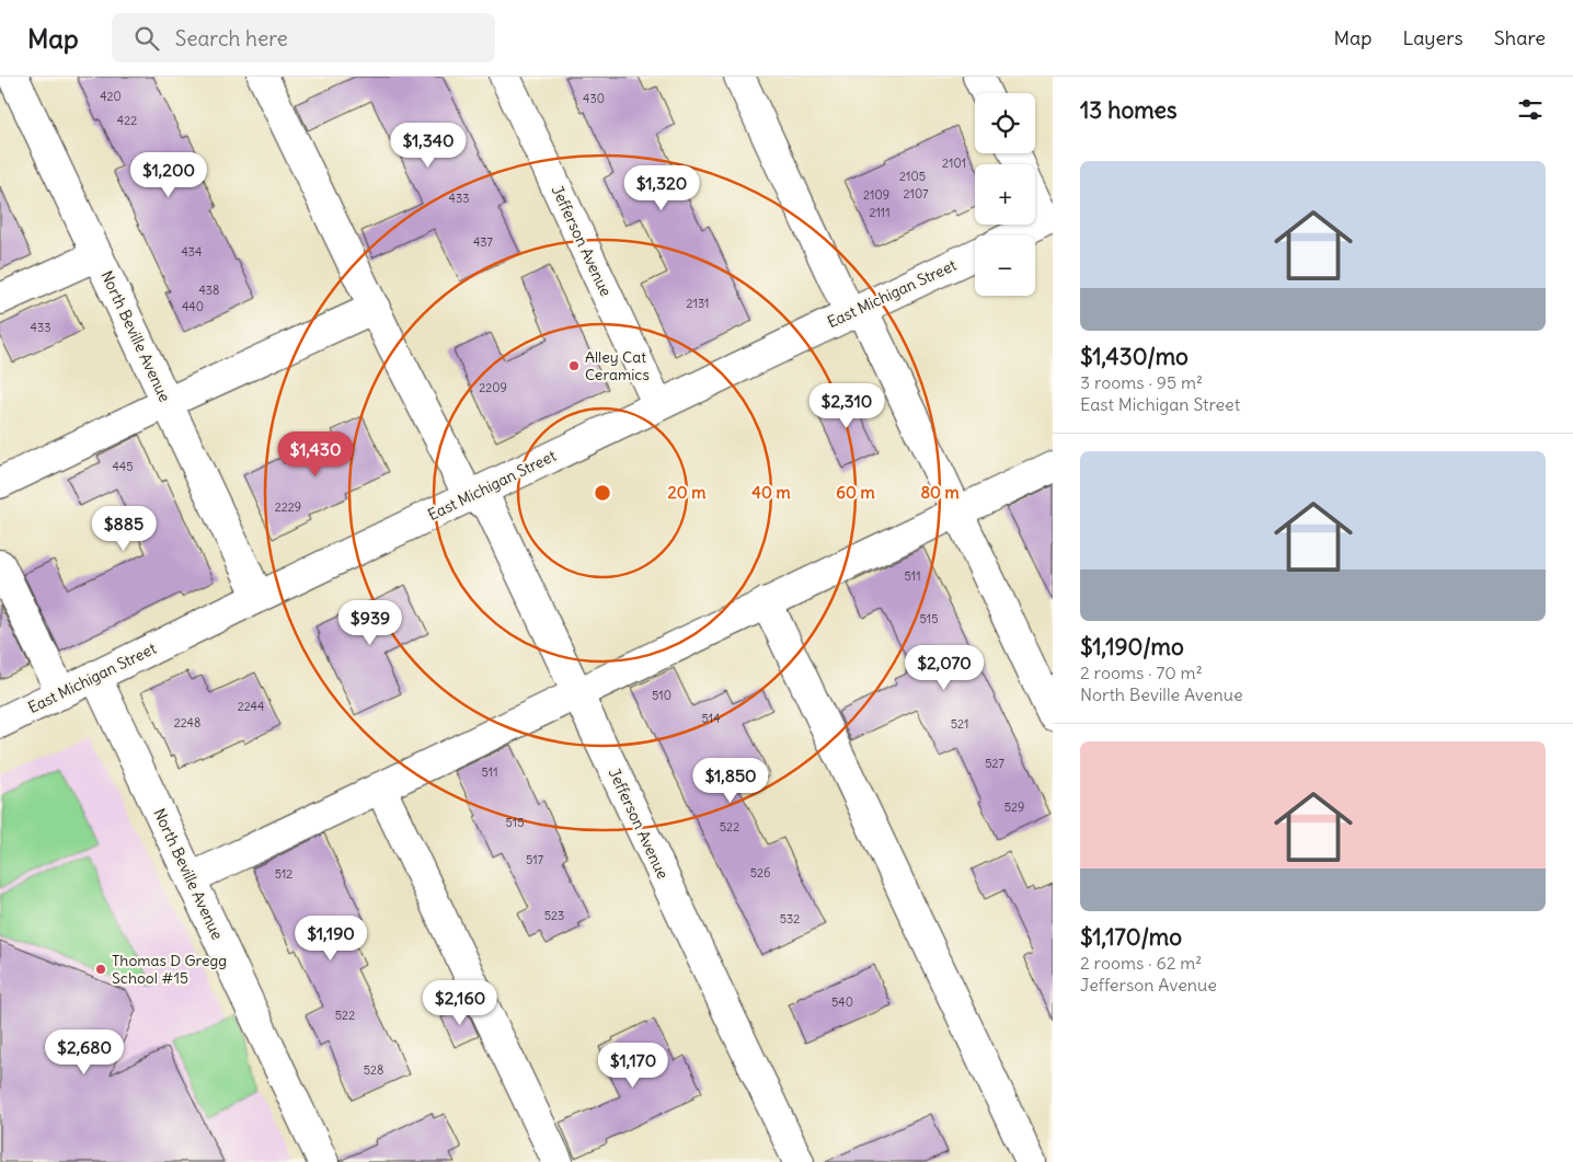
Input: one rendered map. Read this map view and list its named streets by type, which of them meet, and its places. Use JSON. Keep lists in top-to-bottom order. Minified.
{"streets":{"street":["Jefferson Avenue","East Michigan Street","North Beville Avenue"]},"crossings":[["Jefferson Avenue","East Michigan Street"],["East Michigan Street","North Beville Avenue"]],"places":["Alley Cat Ceramics","Thomas D Gregg School #15"],"house_numbers":["420","430","422","2101","2105","2107","2109","433","2111","437","434","438","2131","440","433","2209","445","2229","511","515","510","2244","514","2248","521","527","511","529","515","522","517","526","512","523","532","540","522","528"],"page":{"header":"Map","search":"Search here","nav":["Map","Layers","Share"],"heading":"13 homes","map_buttons":["+","−"],"price":["$1,340","$1,200","$1,320","$2,310","$1,430","$885","$939","$2,070","$1,850","$1,190","$2,160","$2,680","$1,170"],"list":[{"name":"$1,430/mo","note":"3 rooms · 95 m² · East Michigan Street"},{"name":"$1,190/mo","note":"2 rooms · 70 m² · North Beville Avenue"},{"name":"$1,170/mo","note":"2 rooms · 62 m² · Jefferson Avenue"}]},"rings":["20 m","40 m","60 m","80 m"]}
